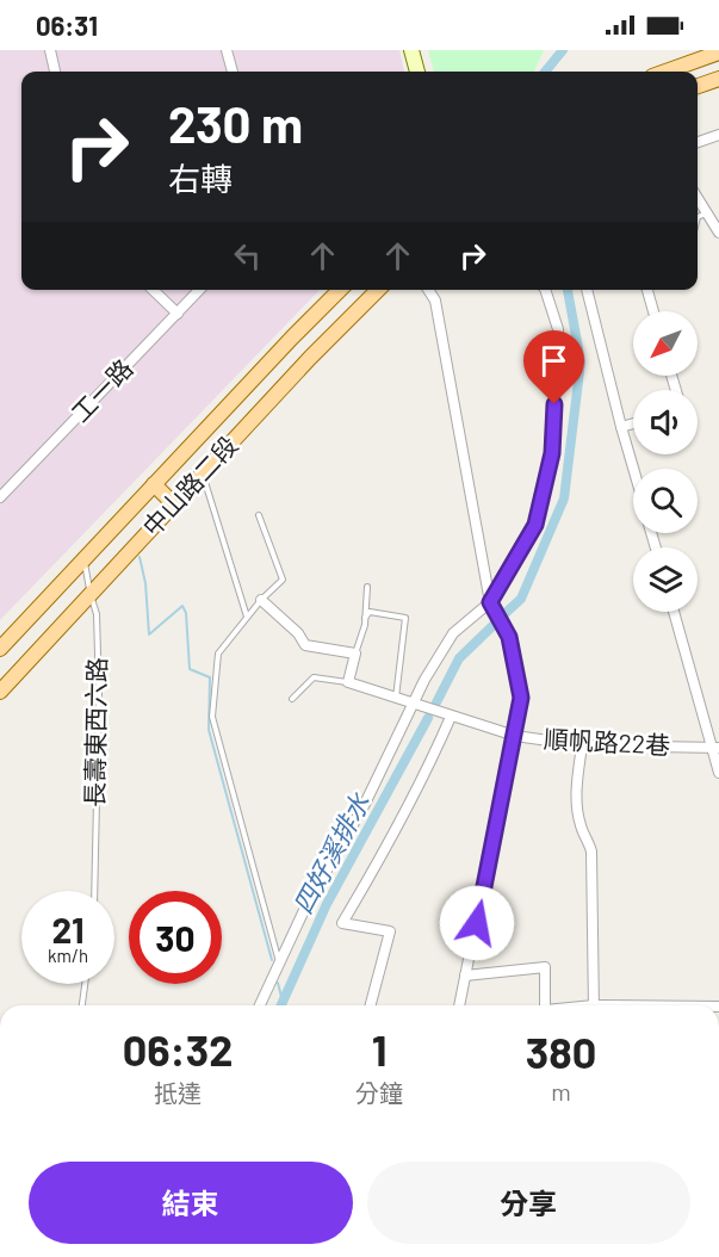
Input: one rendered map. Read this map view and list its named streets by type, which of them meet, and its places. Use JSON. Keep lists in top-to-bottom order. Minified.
{"streets":{"main road":["中山路二段"],"street":["工一路","順帆路22巷"],"lane":["長壽東西六路"]},"crossings":[["中山路二段","長壽東西六路"]],"water":["四好溪排水"],"north":"bottom left","page":{"status":"06:31","turn":["230 m","右轉"],"speed":"21 km/h","limit":"30","eta":["06:32","抵達","1","分鐘","380","m"],"buttons":["結束","分享"]}}
